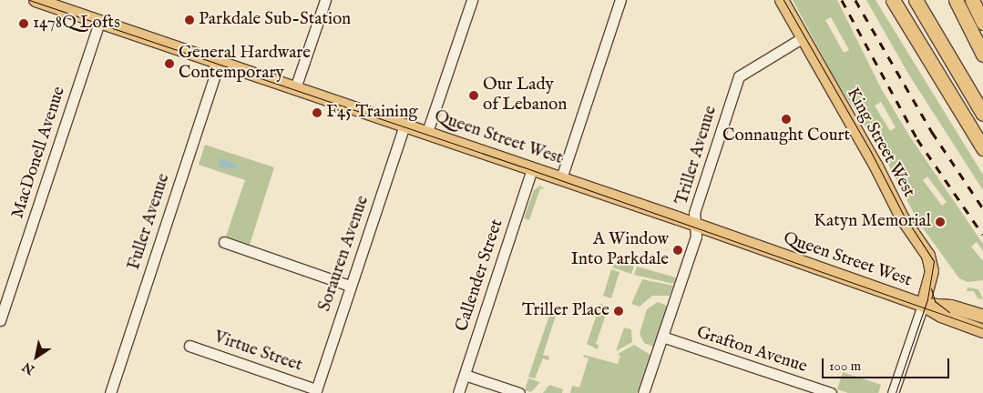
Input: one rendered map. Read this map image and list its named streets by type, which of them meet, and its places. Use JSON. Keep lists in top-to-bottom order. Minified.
{"streets":{"main road":["Queen Street West","King Street West"],"street":["MacDonell Avenue","Triller Avenue","Fuller Avenue","Sorauren Avenue","Callender Street","Grafton Avenue","Virtue Street"]},"crossings":[["Queen Street West","King Street West"],["Queen Street West","MacDonell Avenue"],["Queen Street West","Triller Avenue"],["Queen Street West","Fuller Avenue"],["Queen Street West","Sorauren Avenue"],["Queen Street West","Callender Street"],["King Street West","Triller Avenue"],["Triller Avenue","Grafton Avenue"],["Sorauren Avenue","Virtue Street"]],"places":["Parkdale Sub-Station","1478Q Lofts","General Hardware Contemporary","Our Lady of Lebanon","F45 Training","Connaught Court","Katyn Memorial","A Window Into Parkdale","Triller Place"],"scale_bar":"100 m","north":"bottom left"}
